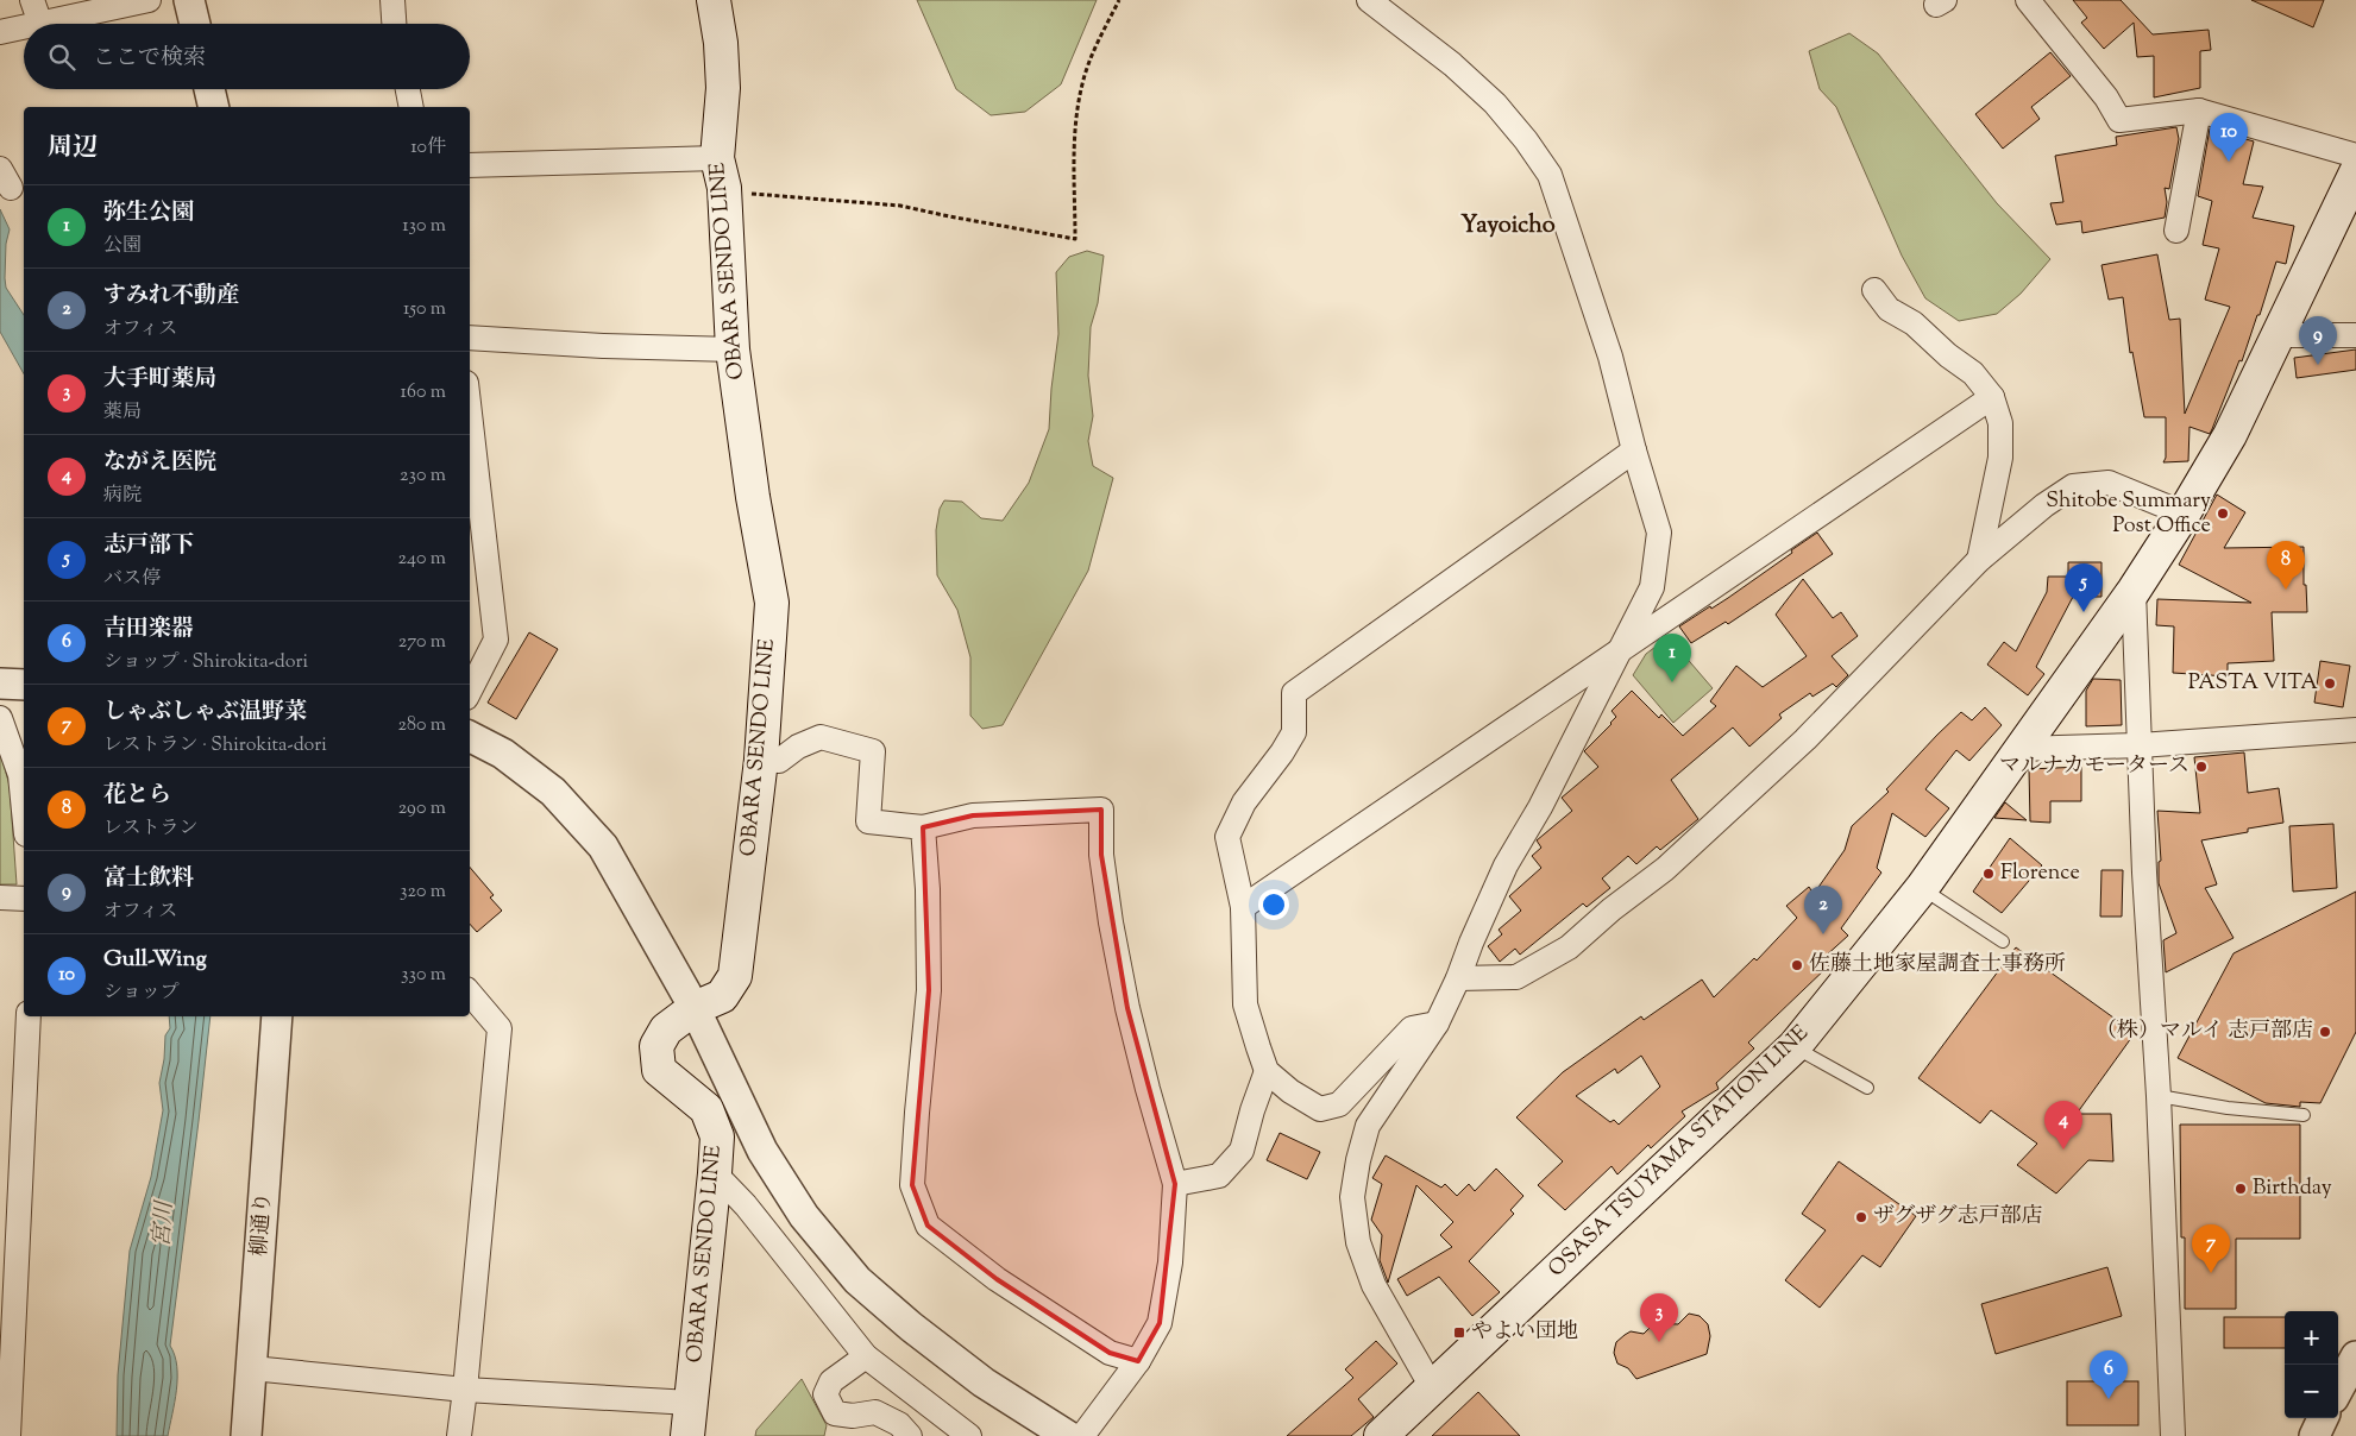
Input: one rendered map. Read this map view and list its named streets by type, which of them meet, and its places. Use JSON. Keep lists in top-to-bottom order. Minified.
{"streets":{"main road":["OBARA SENDO LINE","OSASA TSUYAMA STATION LINE"],"street":["柳通り"]},"districts":["Yayoicho"],"water":["宮川"],"places":{"other":["Shitobe Summary Post Office","PASTA VITA","マルナカモータース","Florence","佐藤土地家屋調査士事務所","（株）マルイ 志戸部店","Birthday","ザグザグ志戸部店"],"transit":["やよい団地"]},"page":{"search":"ここで検索","heading":["周辺","10件"],"pins":["10","9","8","5","1","2","4","7","3","6"],"list":[{"mark":"1","name":"弥生公園","note":"公園","value":"130 m"},{"mark":"2","name":"すみれ不動産","note":"オフィス","value":"150 m"},{"mark":"3","name":"大手町薬局","note":"薬局","value":"160 m"},{"mark":"4","name":"ながえ医院","note":"病院","value":"230 m"},{"mark":"5","name":"志戸部下","note":"バス停","value":"240 m"},{"mark":"6","name":"吉田楽器","note":"ショップ · Shirokita-dori","value":"270 m"},{"mark":"7","name":"しゃぶしゃぶ温野菜","note":"レストラン · Shirokita-dori","value":"280 m"},{"mark":"8","name":"花とら","note":"レストラン","value":"290 m"},{"mark":"9","name":"富士飲料","note":"オフィス","value":"320 m"},{"mark":"10","name":"Gull-Wing","note":"ショップ","value":"330 m"}],"map_buttons":["+","−"]}}
